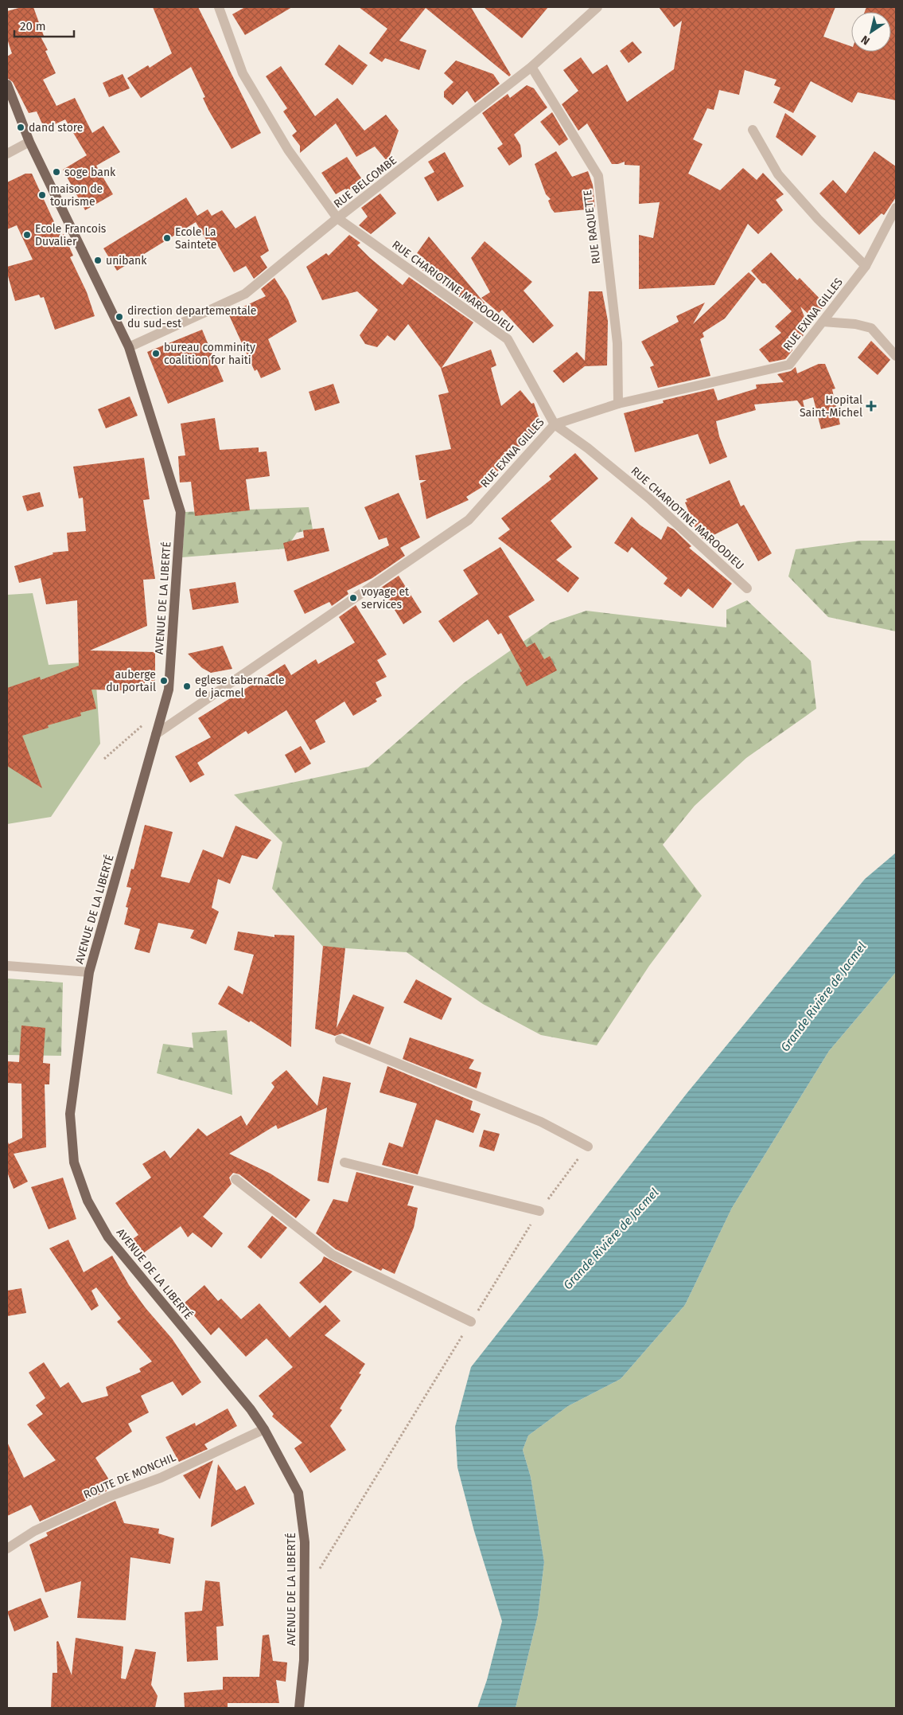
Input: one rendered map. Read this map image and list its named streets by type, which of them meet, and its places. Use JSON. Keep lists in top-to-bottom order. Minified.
{"streets":{"main road":["AVENUE DE LA LIBERTÉ"],"street":["RUE BELCOMBE","RUE RAQUETTE","RUE CHARIOTINE MAROODIEU","RUE EXINA GILLES","ROUTE DE MONCHIL"]},"crossings":[["RUE BELCOMBE","RUE RAQUETTE"],["RUE BELCOMBE","RUE CHARIOTINE MAROODIEU"],["RUE BELCOMBE","AVENUE DE LA LIBERTÉ"],["RUE RAQUETTE","RUE EXINA GILLES"],["RUE CHARIOTINE MAROODIEU","RUE EXINA GILLES"],["RUE EXINA GILLES","AVENUE DE LA LIBERTÉ"],["AVENUE DE LA LIBERTÉ","ROUTE DE MONCHIL"]],"water":["Grande Rivière de Jacmel"],"places":{"other":["dand store","soge bank","maison de tourisme","Ecole Francois Duvalier","Ecole La Saintete","unibank","direction departementale du sud-est","bureau comminity coalition for haiti","voyage et services","auberge du portail","eglese tabernacle de jacmel"],"health":["Hopital Saint-Michel"]},"scale_bar":"20 m","north":"bottom left"}
